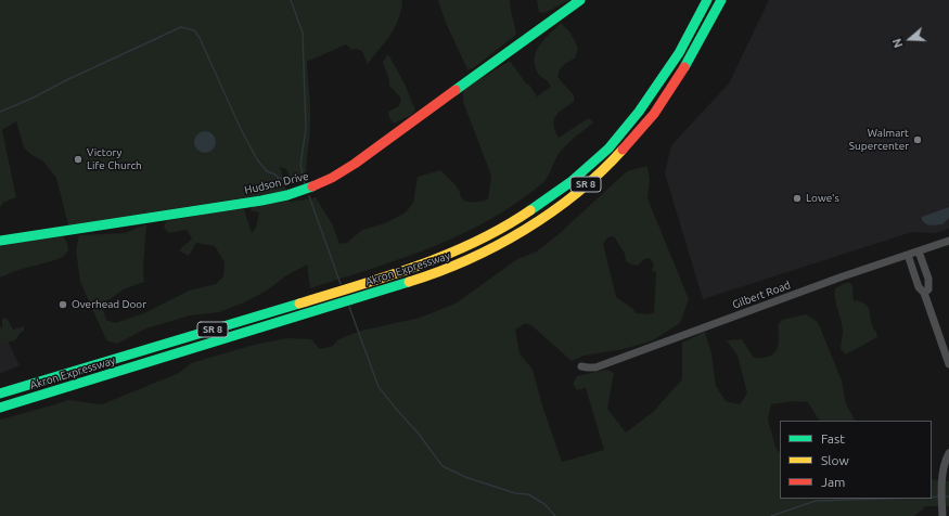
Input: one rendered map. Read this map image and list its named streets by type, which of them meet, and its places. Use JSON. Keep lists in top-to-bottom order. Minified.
{"streets":{"main road":["Hudson Drive","SR 8","Akron Expressway"],"street":["Gilbert Road"]},"places":["Walmart Supercenter","Victory Life Church","Lowe's","Overhead Door"],"legend":["Fast","Slow","Jam"],"north":"left"}
